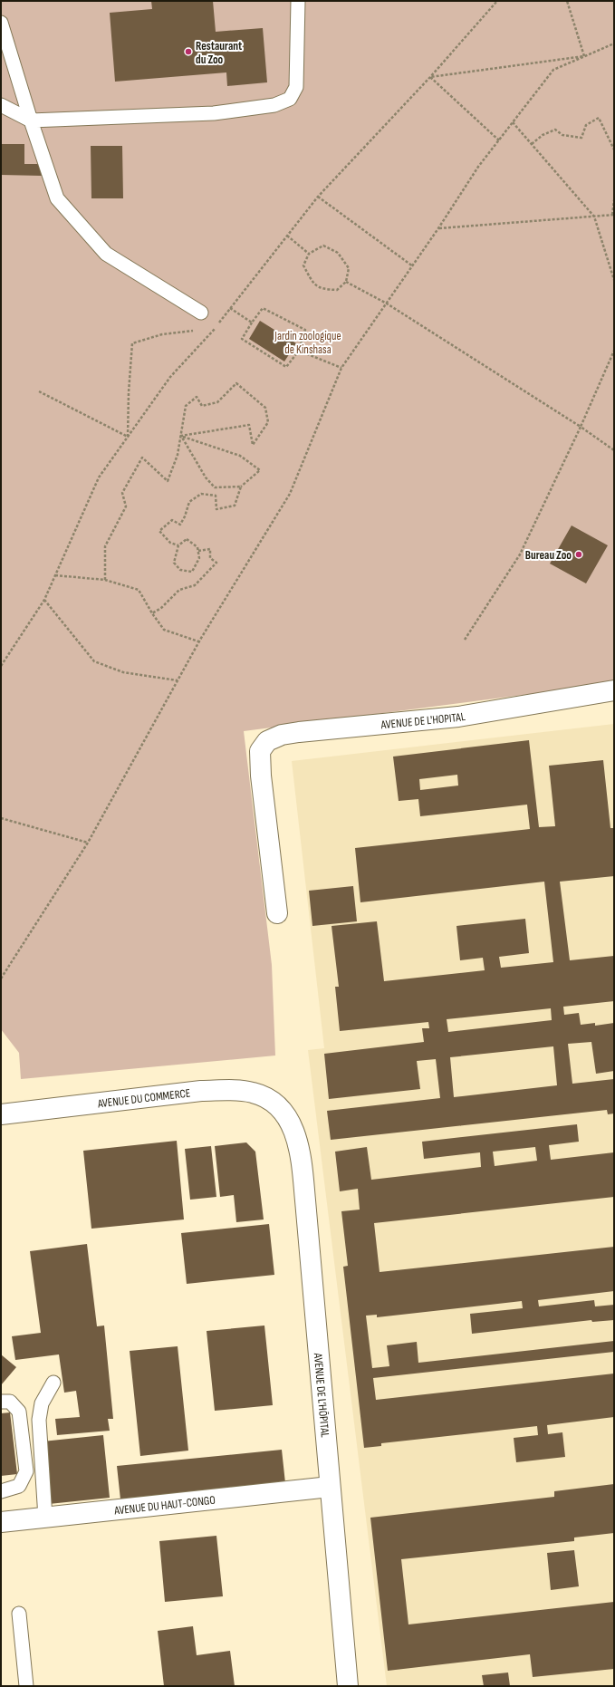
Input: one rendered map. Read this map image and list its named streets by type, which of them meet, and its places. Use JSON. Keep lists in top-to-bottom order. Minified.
{"streets":{"street":["AVENUE DE L'HOPITAL","AVENUE DU COMMERCE","AVENUE DE L’HÔPITAL","AVENUE DU HAUT-CONGO"]},"crossings":[["AVENUE DU COMMERCE","AVENUE DE L’HÔPITAL"],["AVENUE DE L’HÔPITAL","AVENUE DU HAUT-CONGO"]],"parks":["Jardin zoologique de Kinshasa"],"places":["Restaurant du Zoo","Bureau Zoo"]}
